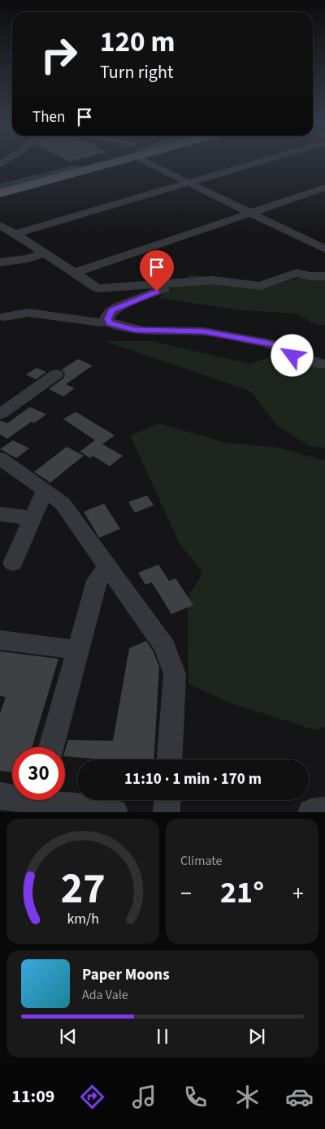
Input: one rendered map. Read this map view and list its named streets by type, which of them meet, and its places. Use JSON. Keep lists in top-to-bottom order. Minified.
{"page":{"turn":["120 m","Turn right"],"then":"Then","limit":"30","trip":"11:10 · 1 min · 170 m","tile":"Climate","heat":["−","21°","+"],"song":["Paper Moons","Ada Vale"],"tabs":"11:09","gauge":["27","km/h"]}}
